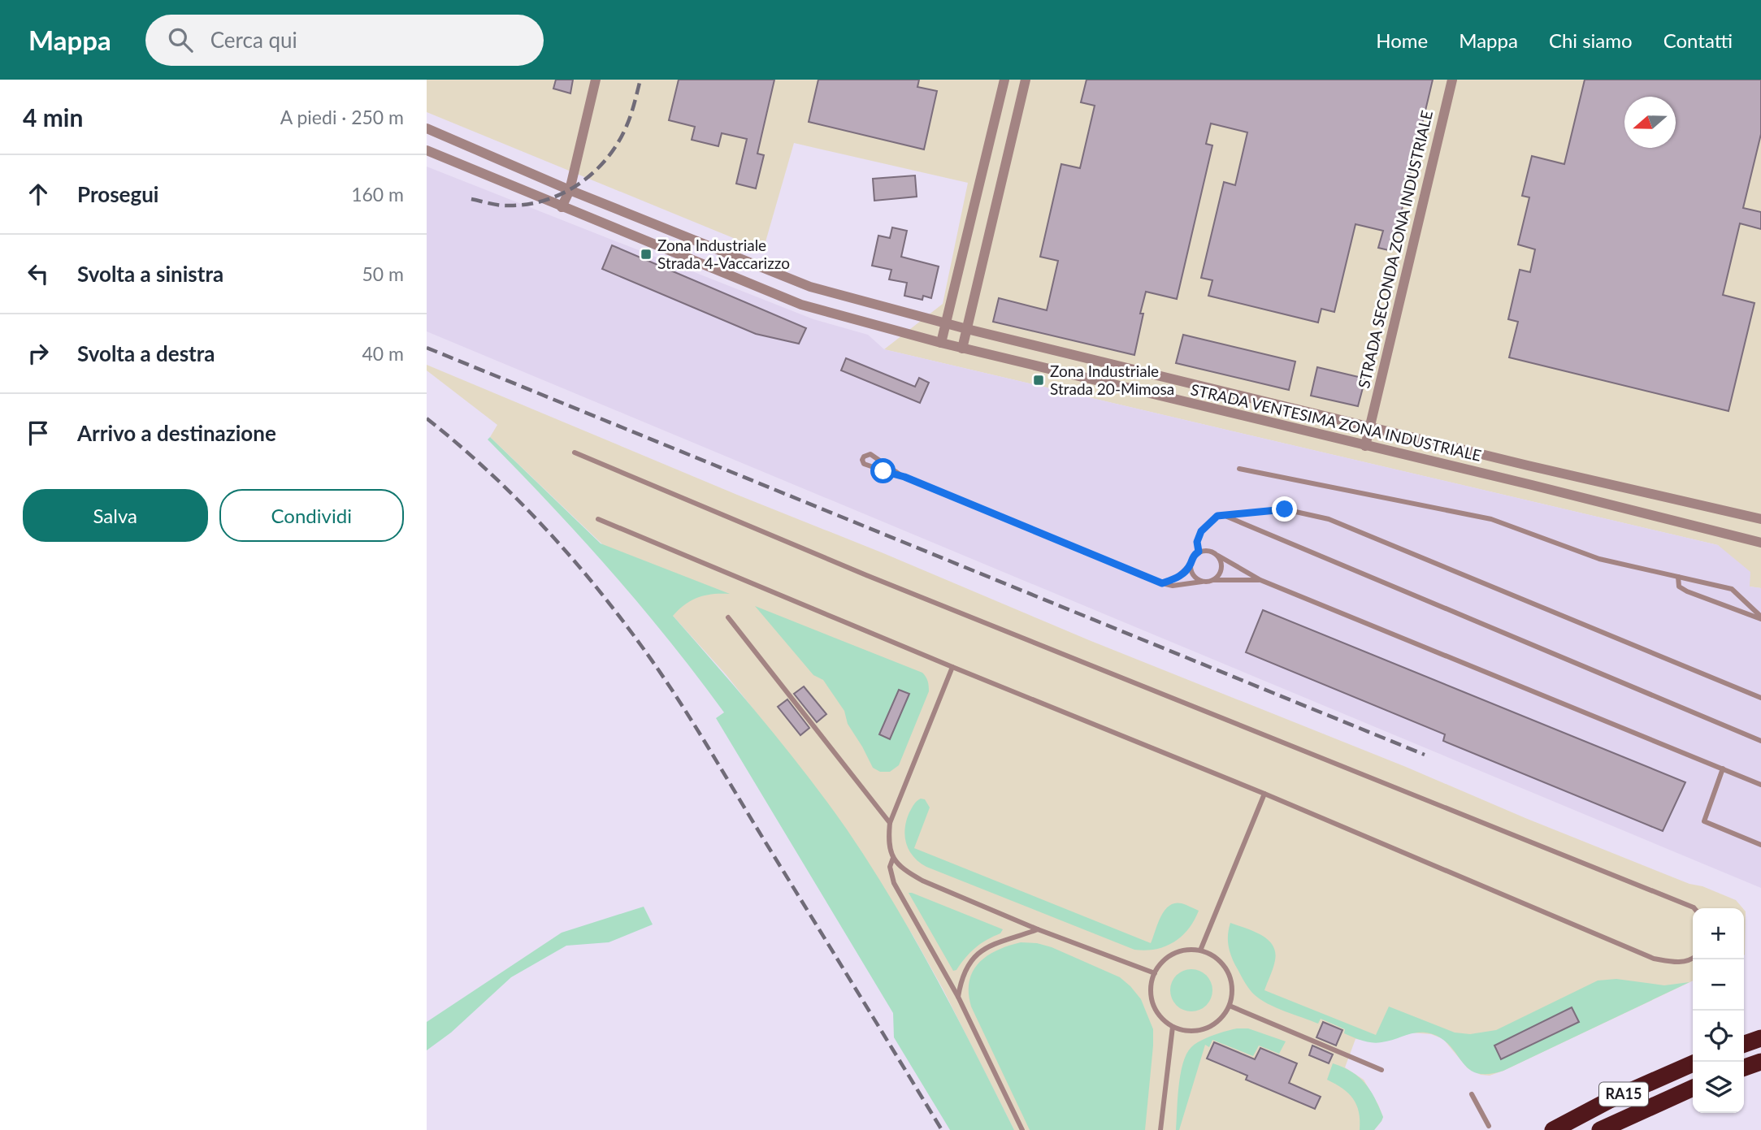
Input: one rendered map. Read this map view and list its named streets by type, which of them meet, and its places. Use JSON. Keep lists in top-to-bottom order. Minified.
{"streets":{"highway":["RA15"],"street":["STRADA SECONDA ZONA INDUSTRIALE","STRADA VENTESIMA ZONA INDUSTRIALE"]},"crossings":[["STRADA SECONDA ZONA INDUSTRIALE","STRADA VENTESIMA ZONA INDUSTRIALE"]],"places":{"transit":["Zona Industriale Strada 4-Vaccarizzo","Zona Industriale Strada 20-Mimosa"]},"north":"left","page":{"header":"Mappa","search":"Cerca qui","nav":["Home","Mappa","Chi siamo","Contatti"],"heading":["4 min","A piedi · 250 m"],"list":[["Prosegui","160 m"],["Svolta a sinistra","50 m"],["Svolta a destra","40 m"],"Arrivo a destinazione"],"buttons":["Salva","Condividi"],"map_buttons":["+","−"]}}
